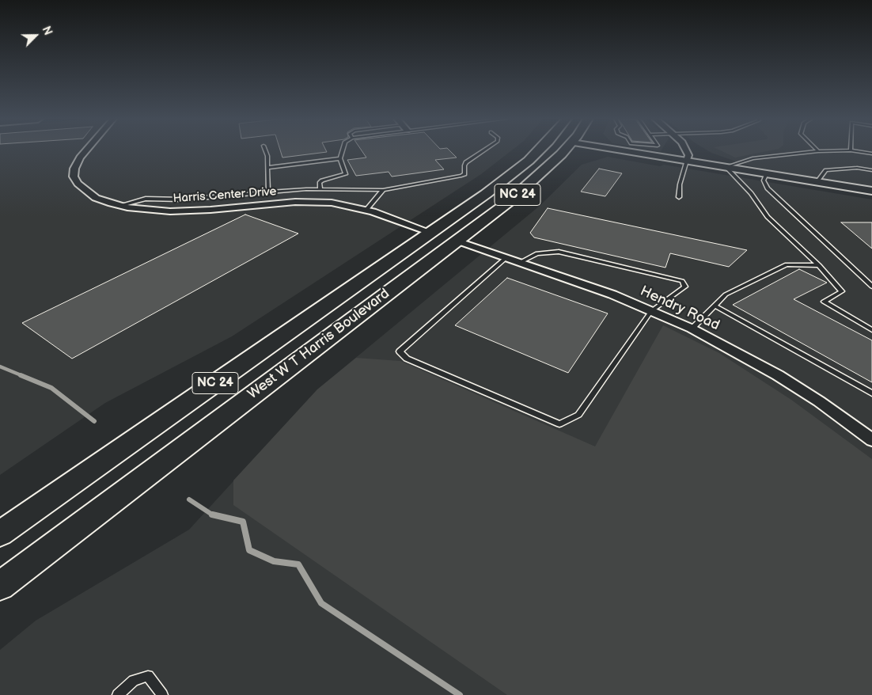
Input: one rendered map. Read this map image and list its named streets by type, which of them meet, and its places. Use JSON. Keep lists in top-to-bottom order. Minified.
{"streets":{"main road":["NC 24","West W T Harris Boulevard"],"street":["Harris Center Drive","Hendry Road"]},"crossings":[["Harris Center Drive","West W T Harris Boulevard"],["Hendry Road","West W T Harris Boulevard"]],"north":"top right"}
